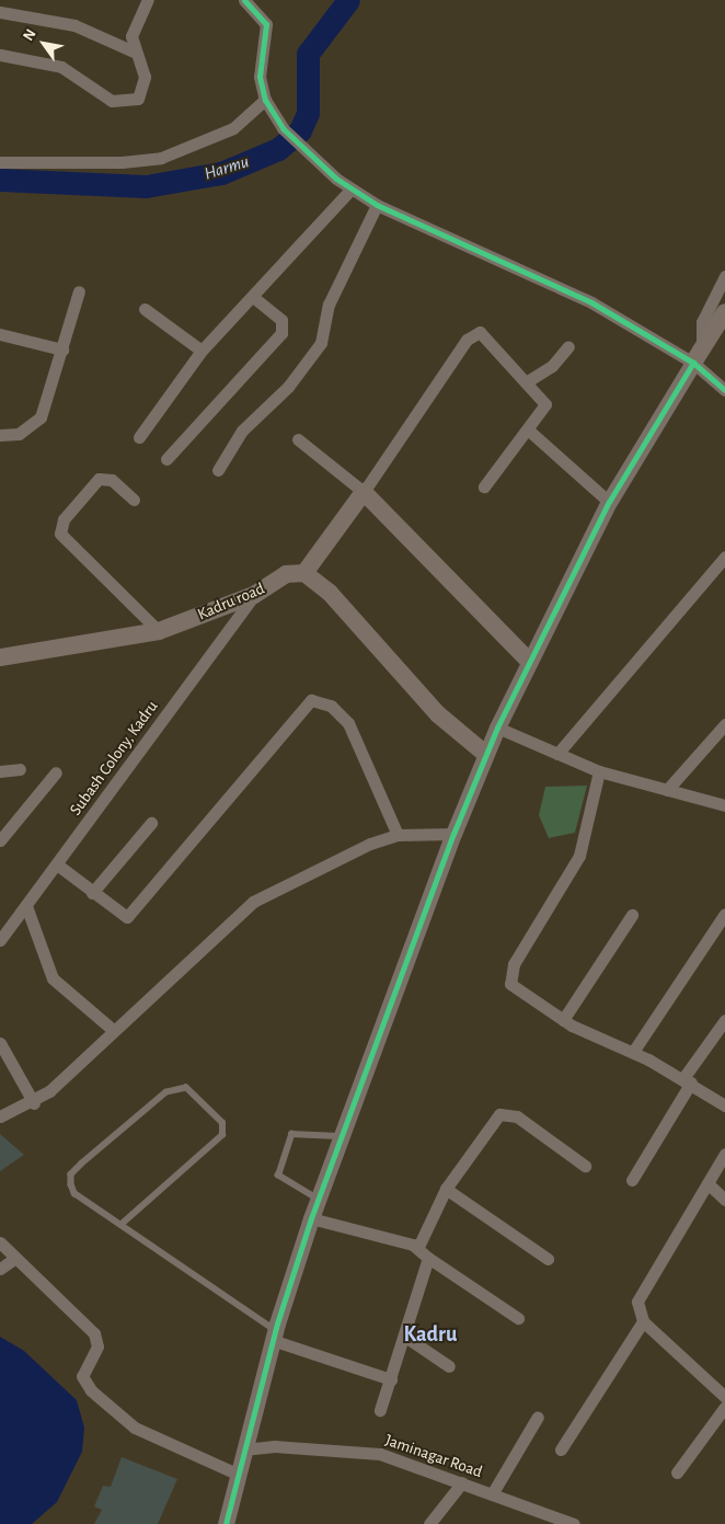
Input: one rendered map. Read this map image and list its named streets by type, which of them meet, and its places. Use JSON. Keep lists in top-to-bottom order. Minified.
{"streets":{"main road":["Kadru road"],"street":["Subash Colony, Kadru","Jaminagar Road"]},"crossings":[["Kadru road","Subash Colony, Kadru"]],"districts":["Kadru"],"water":["Harmu"],"north":"top left"}
